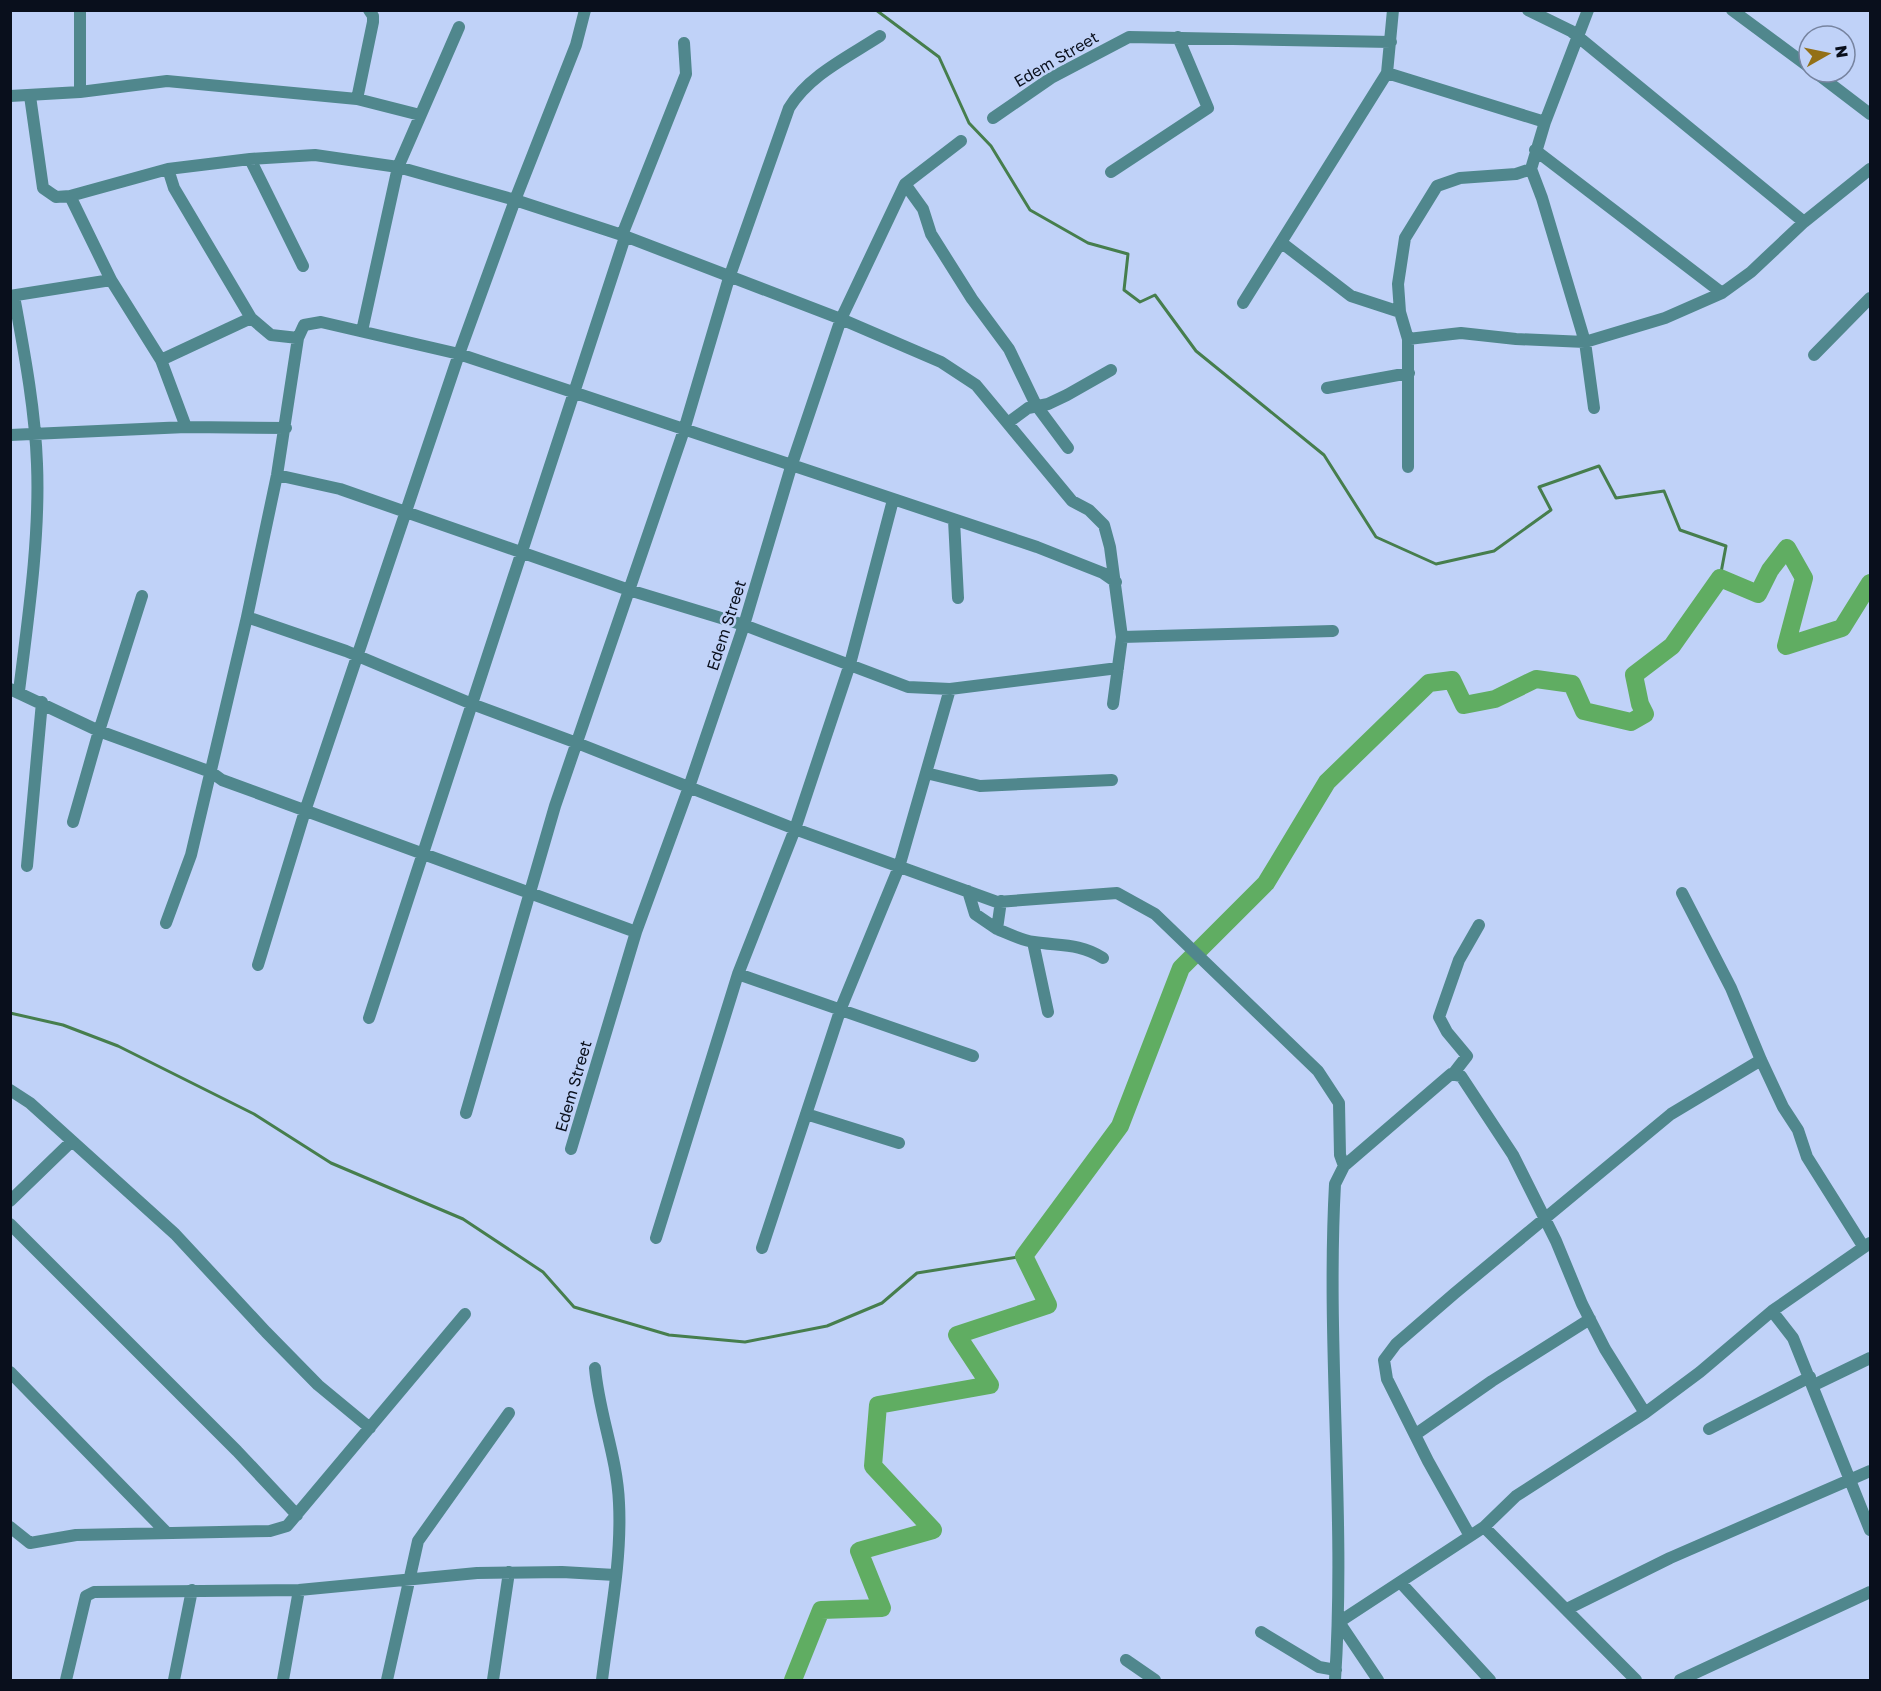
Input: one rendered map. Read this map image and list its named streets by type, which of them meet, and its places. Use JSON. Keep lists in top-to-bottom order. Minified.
{"streets":{"street":["Edem Street"]},"north":"right"}
